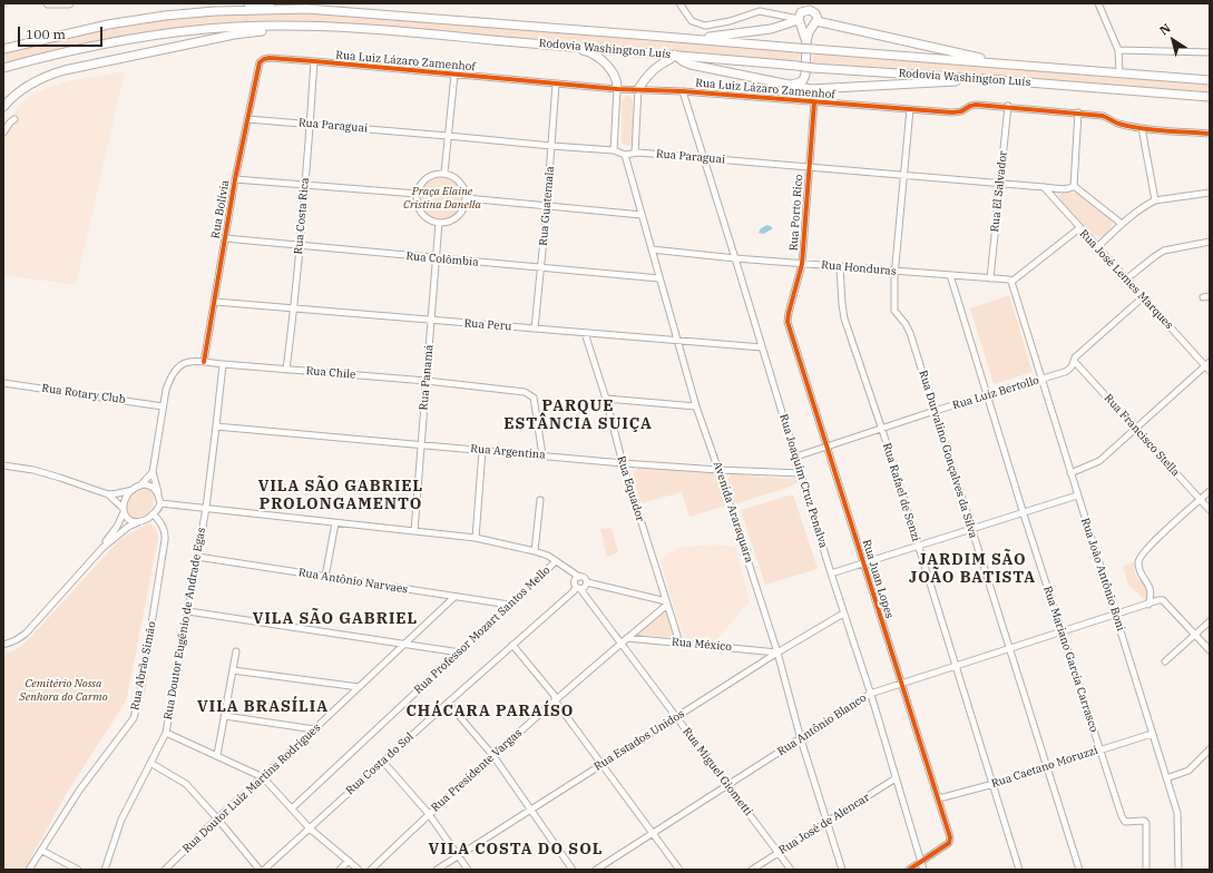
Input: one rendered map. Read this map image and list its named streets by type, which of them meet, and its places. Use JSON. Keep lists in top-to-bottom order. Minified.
{"streets":{"highway":["Rodovia Washington Luís"],"street":["Rua Luiz Lázaro Zamenhof","Rua Paraguai","Rua El Salvador","Rua Guatemala","Rua Bolívia","Rua Porto Rico","Rua Costa Rica","Rua Colômbia","Rua Honduras","Rua José Lemes Marques","Rua Peru","Rua Chile","Rua Panamá","Rua Luiz Bertollo","Rua Rotary Club","Rua Francisco Stella","Rua Argentina","Rua Durvalino Gonçalves da Silva","Rua Joaquim Cruz Penalva","Rua Equador","Rua Rafael de Senzi","Avenida Araraquara","Rua João Antônio Boni","Rua Juan Lopes","Rua Antônio Narvaes","Rua Doutor Eugênio de Andrade Egas","Rua Professor Mozart Santos Mello","Rua México","Rua Mariano Garcia Carrasco","Rua Abrão Simão","Rua Antônio Blanco","Rua Estados Unidos","Rua Costa do Sol","Rua Caetano Moruzzi","Rua Presidente Vargas","Rua Miguel Giometti","Rua Doutor Luiz Martins Rodrigues","Rua José de Alencar"]},"crossings":[["Rua Luiz Lázaro Zamenhof","Rua El Salvador"],["Rua Luiz Lázaro Zamenhof","Rua Guatemala"],["Rua Luiz Lázaro Zamenhof","Rua Bolívia"],["Rua Luiz Lázaro Zamenhof","Rua Porto Rico"],["Rua Luiz Lázaro Zamenhof","Rua Costa Rica"],["Rua Luiz Lázaro Zamenhof","Rua Durvalino Gonçalves da Silva"],["Rua Luiz Lázaro Zamenhof","Rua Joaquim Cruz Penalva"],["Rua Paraguai","Rua El Salvador"],["Rua Paraguai","Rua Guatemala"],["Rua Paraguai","Rua Bolívia"],["Rua Paraguai","Rua Porto Rico"],["Rua Paraguai","Rua Costa Rica"],["Rua Paraguai","Rua José Lemes Marques"],["Rua Paraguai","Rua Durvalino Gonçalves da Silva"],["Rua Paraguai","Rua Joaquim Cruz Penalva"],["Rua Paraguai","Avenida Araraquara"],["Rua El Salvador","Rua Honduras"],["Rua Guatemala","Rua Colômbia"],["Rua Guatemala","Rua Peru"],["Rua Bolívia","Rua Colômbia"],["Rua Bolívia","Rua Peru"],["Rua Bolívia","Rua Chile"],["Rua Porto Rico","Rua Honduras"],["Rua Porto Rico","Rua Juan Lopes"],["Rua Costa Rica","Rua Colômbia"],["Rua Costa Rica","Rua Peru"],["Rua Costa Rica","Rua Chile"],["Rua Colômbia","Rua Panamá"],["Rua Colômbia","Avenida Araraquara"],["Rua Honduras","Rua Durvalino Gonçalves da Silva"],["Rua Honduras","Rua Joaquim Cruz Penalva"],["Rua Honduras","Rua Rafael de Senzi"],["Rua Honduras","Avenida Araraquara"],["Rua Honduras","Rua João Antônio Boni"],["Rua Honduras","Rua Mariano Garcia Carrasco"],["Rua José Lemes Marques","Rua Luiz Bertollo"],["Rua Peru","Rua Panamá"],["Rua Peru","Rua Joaquim Cruz Penalva"],["Rua Peru","Rua Equador"],["Rua Peru","Avenida Araraquara"],["Rua Chile","Rua Panamá"],["Rua Chile","Rua Rotary Club"],["Rua Chile","Rua Argentina"],["Rua Chile","Rua Doutor Eugênio de Andrade Egas"],["Rua Panamá","Rua Argentina"],["Rua Panamá","Rua Miguel Giometti"],["Rua Luiz Bertollo","Rua Francisco Stella"],["Rua Luiz Bertollo","Rua Durvalino Gonçalves da Silva"],["Rua Luiz Bertollo","Rua Joaquim Cruz Penalva"],["Rua Luiz Bertollo","Rua Rafael de Senzi"],["Rua Luiz Bertollo","Rua João Antônio Boni"],["Rua Luiz Bertollo","Rua Juan Lopes"],["Rua Luiz Bertollo","Rua Mariano Garcia Carrasco"],["Rua Argentina","Rua Joaquim Cruz Penalva"],["Rua Argentina","Rua Equador"],["Rua Argentina","Avenida Araraquara"],["Rua Argentina","Rua Doutor Eugênio de Andrade Egas"],["Rua Durvalino Gonçalves da Silva","Rua Antônio Blanco"],["Rua Durvalino Gonçalves da Silva","Rua Caetano Moruzzi"],["Rua Joaquim Cruz Penalva","Rua Juan Lopes"],["Rua Joaquim Cruz Penalva","Rua Antônio Blanco"],["Rua Joaquim Cruz Penalva","Rua Estados Unidos"],["Rua Joaquim Cruz Penalva","Rua José de Alencar"],["Rua Equador","Rua México"],["Rua Equador","Rua Presidente Vargas"],["Rua Rafael de Senzi","Rua Antônio Blanco"],["Rua Rafael de Senzi","Rua Caetano Moruzzi"],["Avenida Araraquara","Rua México"],["Avenida Araraquara","Rua Antônio Blanco"],["Avenida Araraquara","Rua Estados Unidos"],["Avenida Araraquara","Rua José de Alencar"],["Rua João Antônio Boni","Rua Antônio Blanco"],["Rua João Antônio Boni","Rua Caetano Moruzzi"],["Rua Juan Lopes","Rua Antônio Blanco"],["Rua Juan Lopes","Rua Caetano Moruzzi"],["Rua Antônio Narvaes","Rua Doutor Eugênio de Andrade Egas"],["Rua Antônio Narvaes","Rua Professor Mozart Santos Mello"],["Rua Antônio Narvaes","Rua Doutor Luiz Martins Rodrigues"],["Rua Doutor Eugênio de Andrade Egas","Rua Miguel Giometti"],["Rua Professor Mozart Santos Mello","Rua Miguel Giometti"],["Rua México","Rua Estados Unidos"],["Rua México","Rua Presidente Vargas"],["Rua Mariano Garcia Carrasco","Rua Antônio Blanco"],["Rua Mariano Garcia Carrasco","Rua Caetano Moruzzi"],["Rua Abrão Simão","Rua Miguel Giometti"],["Rua Antônio Blanco","Rua Miguel Giometti"],["Rua Estados Unidos","Rua Miguel Giometti"],["Rua Costa do Sol","Rua Miguel Giometti"],["Rua Presidente Vargas","Rua Miguel Giometti"],["Rua Miguel Giometti","Rua José de Alencar"]],"districts":["PARQUE ESTÂNCIA SUIÇA","VILA SÃO GABRIEL PROLONGAMENTO","JARDIM SÃO JOÃO BATISTA","VILA SÃO GABRIEL","VILA BRASÍLIA","CHÁCARA PARAÍSO","VILA COSTA DO SOL"],"parks":["Praça Elaine Cristina Danella","Cemitério Nossa Senhora do Carmo"],"scale_bar":"100 m","north":"top left"}
